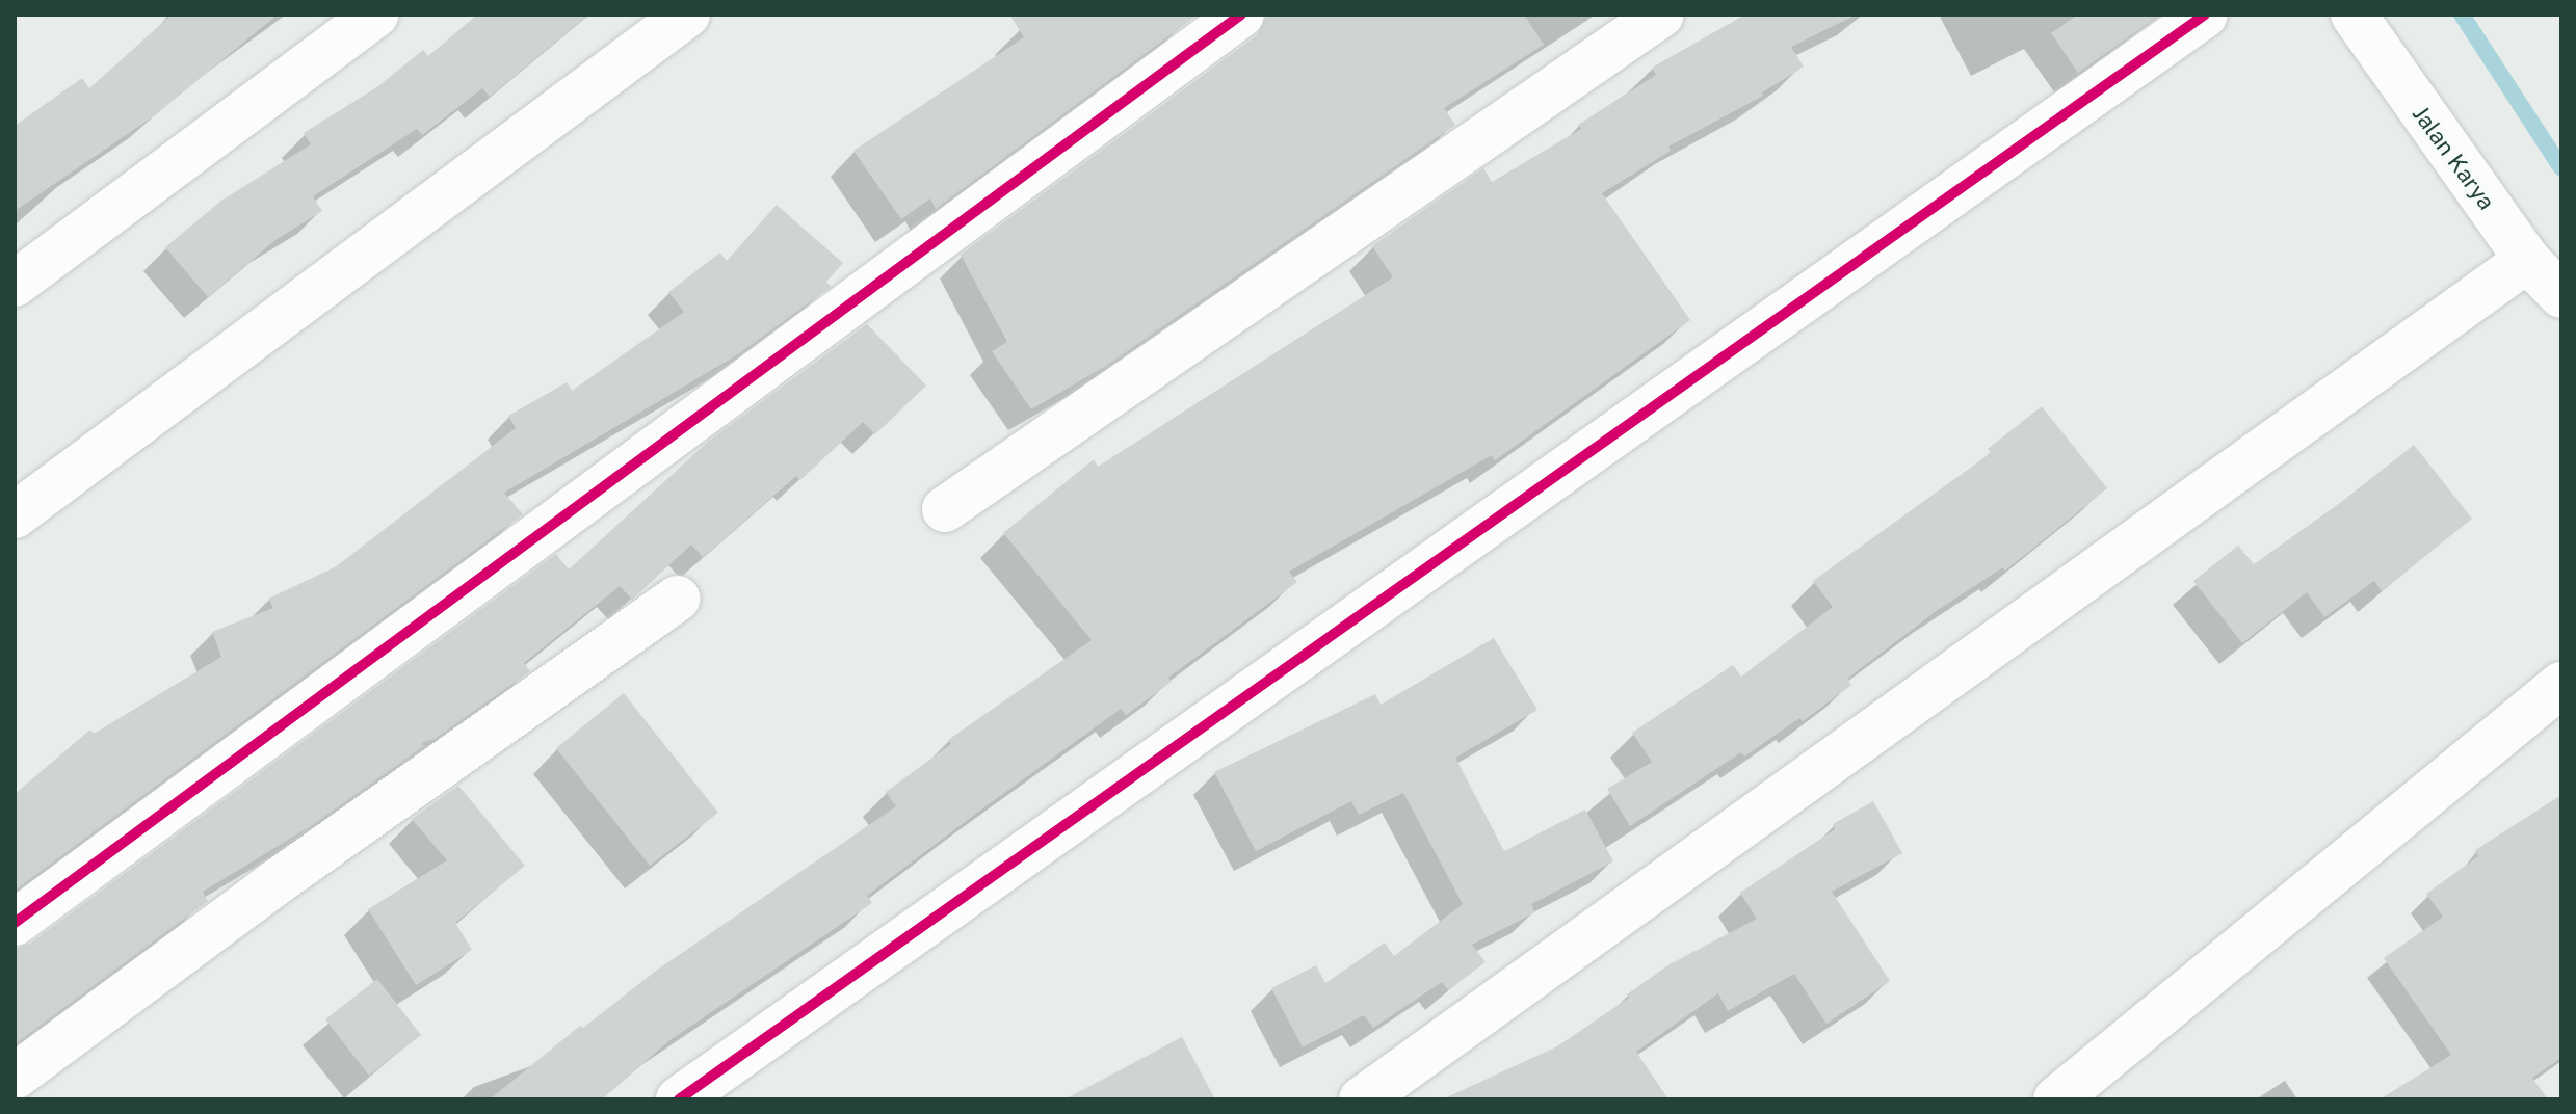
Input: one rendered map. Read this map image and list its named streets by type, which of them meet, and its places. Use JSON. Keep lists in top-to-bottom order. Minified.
{"streets":{"street":["Jalan Karya"]}}
